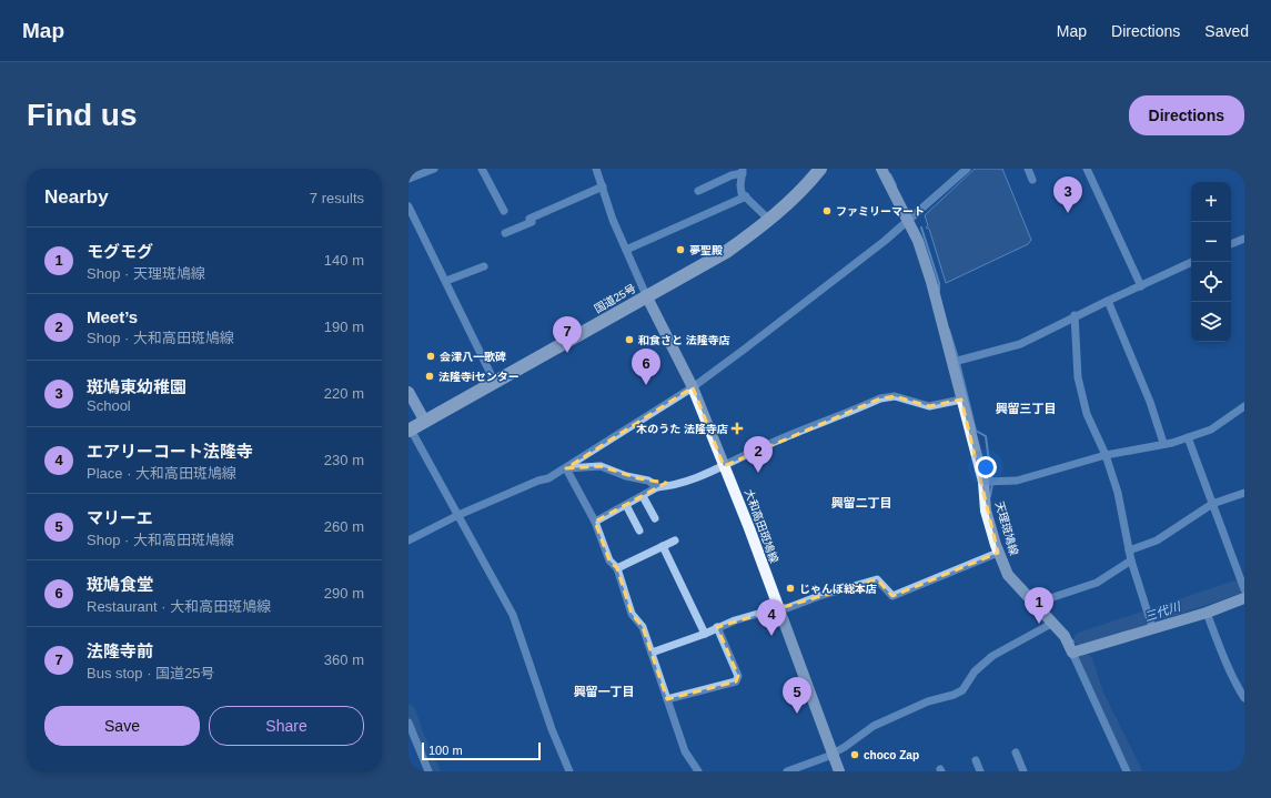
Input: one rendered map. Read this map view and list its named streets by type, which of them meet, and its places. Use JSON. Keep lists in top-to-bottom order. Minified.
{"streets":{"highway":["国道25号"],"main road":["大和高田斑鳩線","天理斑鳩線"]},"crossings":[["国道25号","大和高田斑鳩線"]],"districts":["興留三丁目","興留二丁目","興留一丁目"],"water":["三代川"],"places":{"other":["ファミリーマート","夢聖殿","和食さと 法隆寺店","会津八一歌碑","法隆寺iセンター","じゃんぼ総本店","choco Zap"],"health":["木のうた 法隆寺店"]},"scale_bar":"100 m","page":{"header":"Map","nav":["Map","Directions","Saved"],"buttons":["Directions",["Save","Share"]],"title":"Find us","heading":["Nearby","7 results"],"pins":["3","7","6","2","1","4","5"],"map_buttons":["+","−"],"list":[{"mark":"1","name":"モグモグ","note":"Shop · 天理斑鳩線","value":"140 m"},{"mark":"2","name":"Meet’s","note":"Shop · 大和高田斑鳩線","value":"190 m"},{"mark":"3","name":"斑鳩東幼稚園","note":"School","value":"220 m"},{"mark":"4","name":"エアリーコート法隆寺","note":"Place · 大和高田斑鳩線","value":"230 m"},{"mark":"5","name":"マリーエ","note":"Shop · 大和高田斑鳩線","value":"260 m"},{"mark":"6","name":"斑鳩食堂","note":"Restaurant · 大和高田斑鳩線","value":"290 m"},{"mark":"7","name":"法隆寺前","note":"Bus stop · 国道25号","value":"360 m"}],"scale":"100 m"}}
